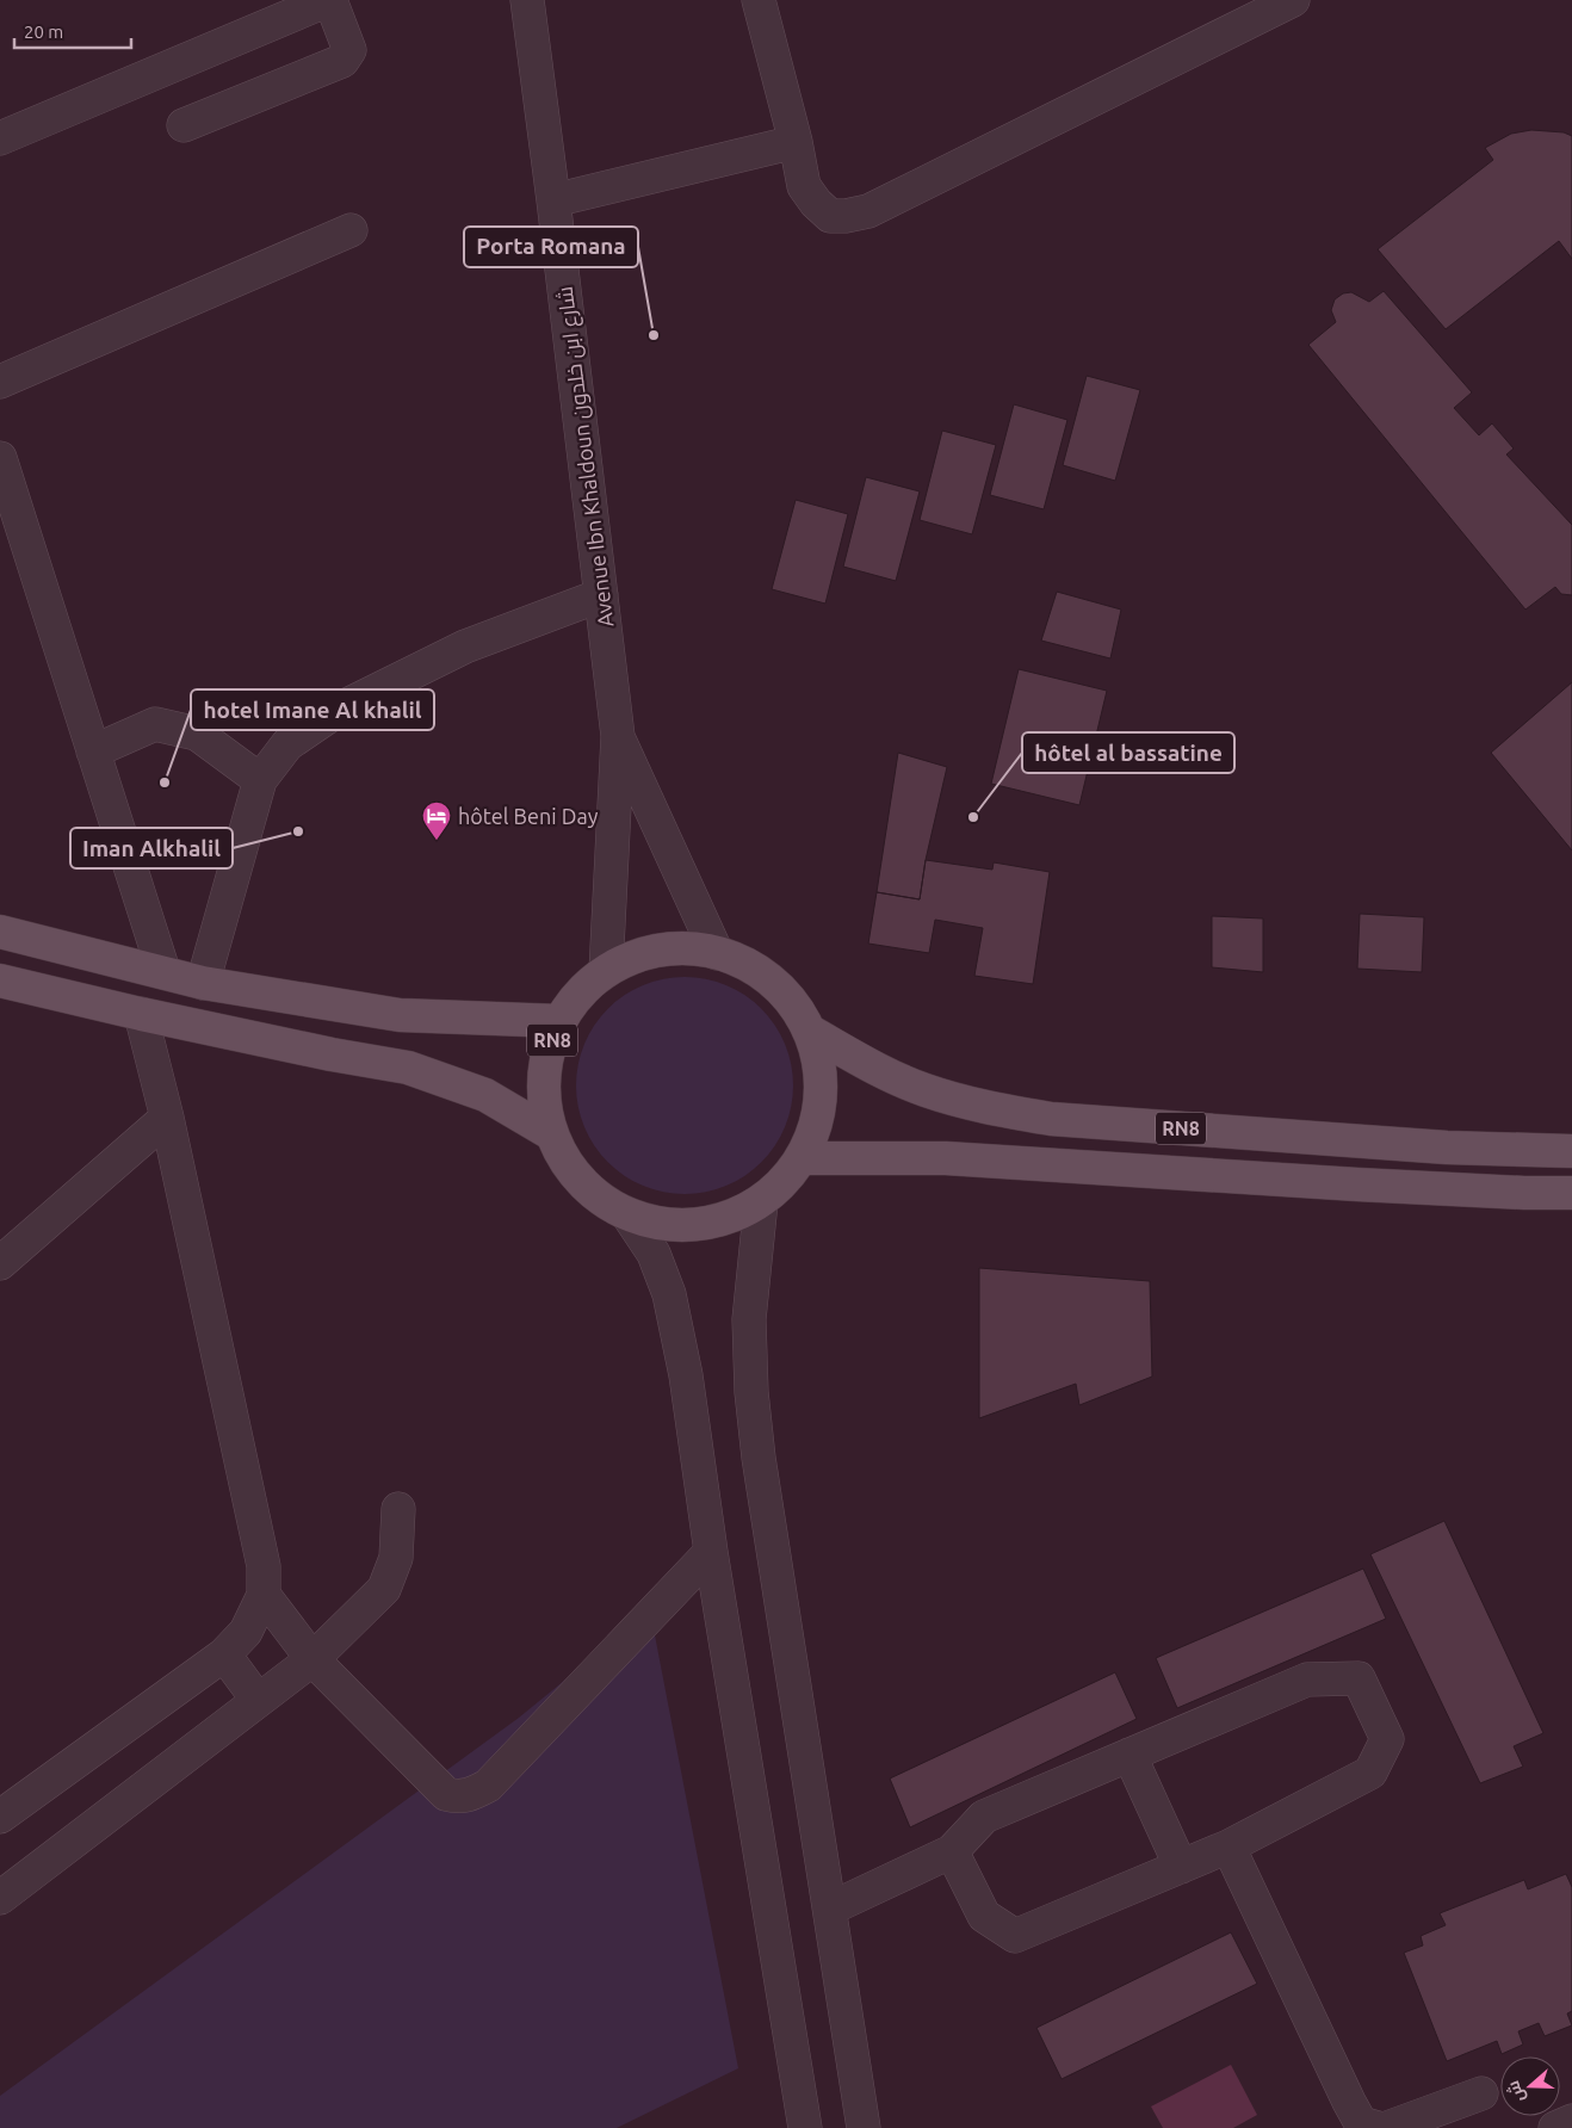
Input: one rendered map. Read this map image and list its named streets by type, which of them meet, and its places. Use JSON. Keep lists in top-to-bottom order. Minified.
{"streets":{"main road":["RN8"],"street":["Avenue Ibn Khaldoun شارع ابن خلدون"]},"places":{"other":["Porta Romana","hotel Imane Al khalil","hôtel al bassatine","Iman Alkhalil"],"hotel":["hôtel Beni Day"]},"scale_bar":"20 m","north":"left"}
